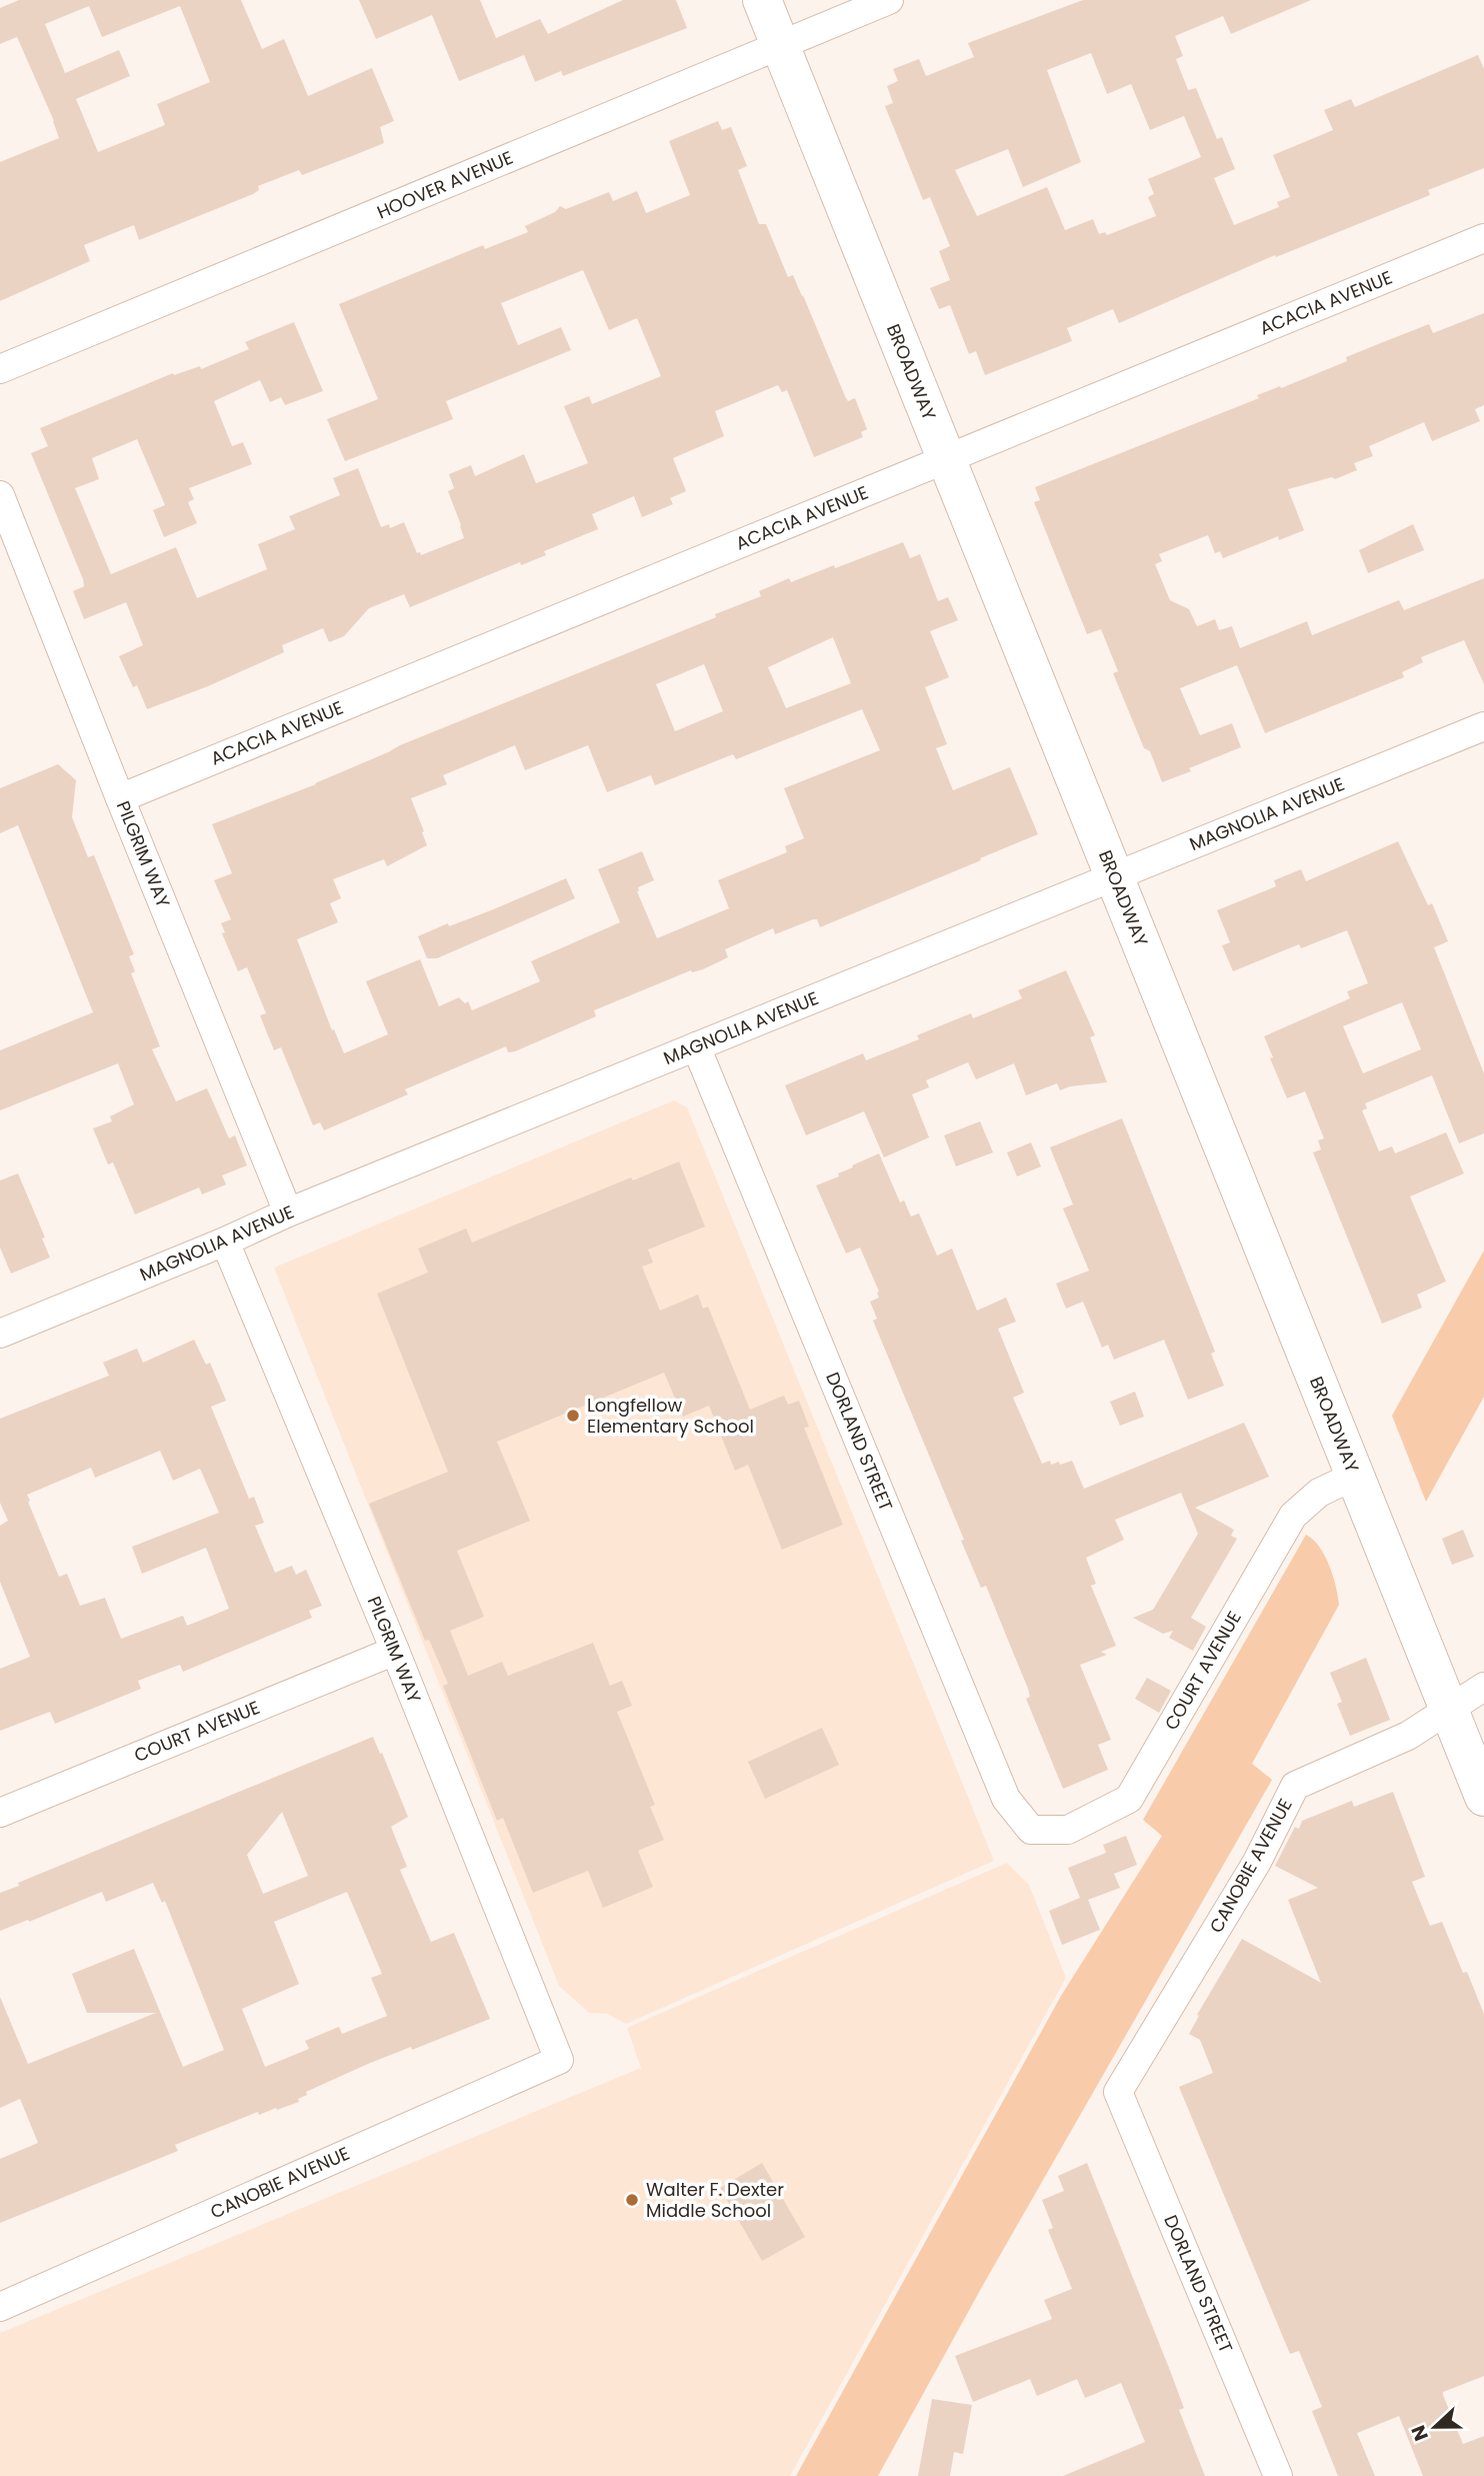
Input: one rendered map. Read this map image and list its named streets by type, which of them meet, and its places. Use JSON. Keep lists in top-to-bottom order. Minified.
{"streets":{"street":["HOOVER AVENUE","ACACIA AVENUE","BROADWAY","MAGNOLIA AVENUE","PILGRIM WAY","DORLAND STREET","COURT AVENUE","CANOBIE AVENUE"]},"crossings":[["HOOVER AVENUE","BROADWAY"],["ACACIA AVENUE","BROADWAY"],["ACACIA AVENUE","PILGRIM WAY"],["BROADWAY","MAGNOLIA AVENUE"],["BROADWAY","COURT AVENUE"],["BROADWAY","CANOBIE AVENUE"],["MAGNOLIA AVENUE","PILGRIM WAY"],["MAGNOLIA AVENUE","DORLAND STREET"],["PILGRIM WAY","COURT AVENUE"],["PILGRIM WAY","CANOBIE AVENUE"],["DORLAND STREET","COURT AVENUE"],["DORLAND STREET","CANOBIE AVENUE"]],"places":["Longfellow Elementary School","Walter F. Dexter Middle School"],"north":"left"}
